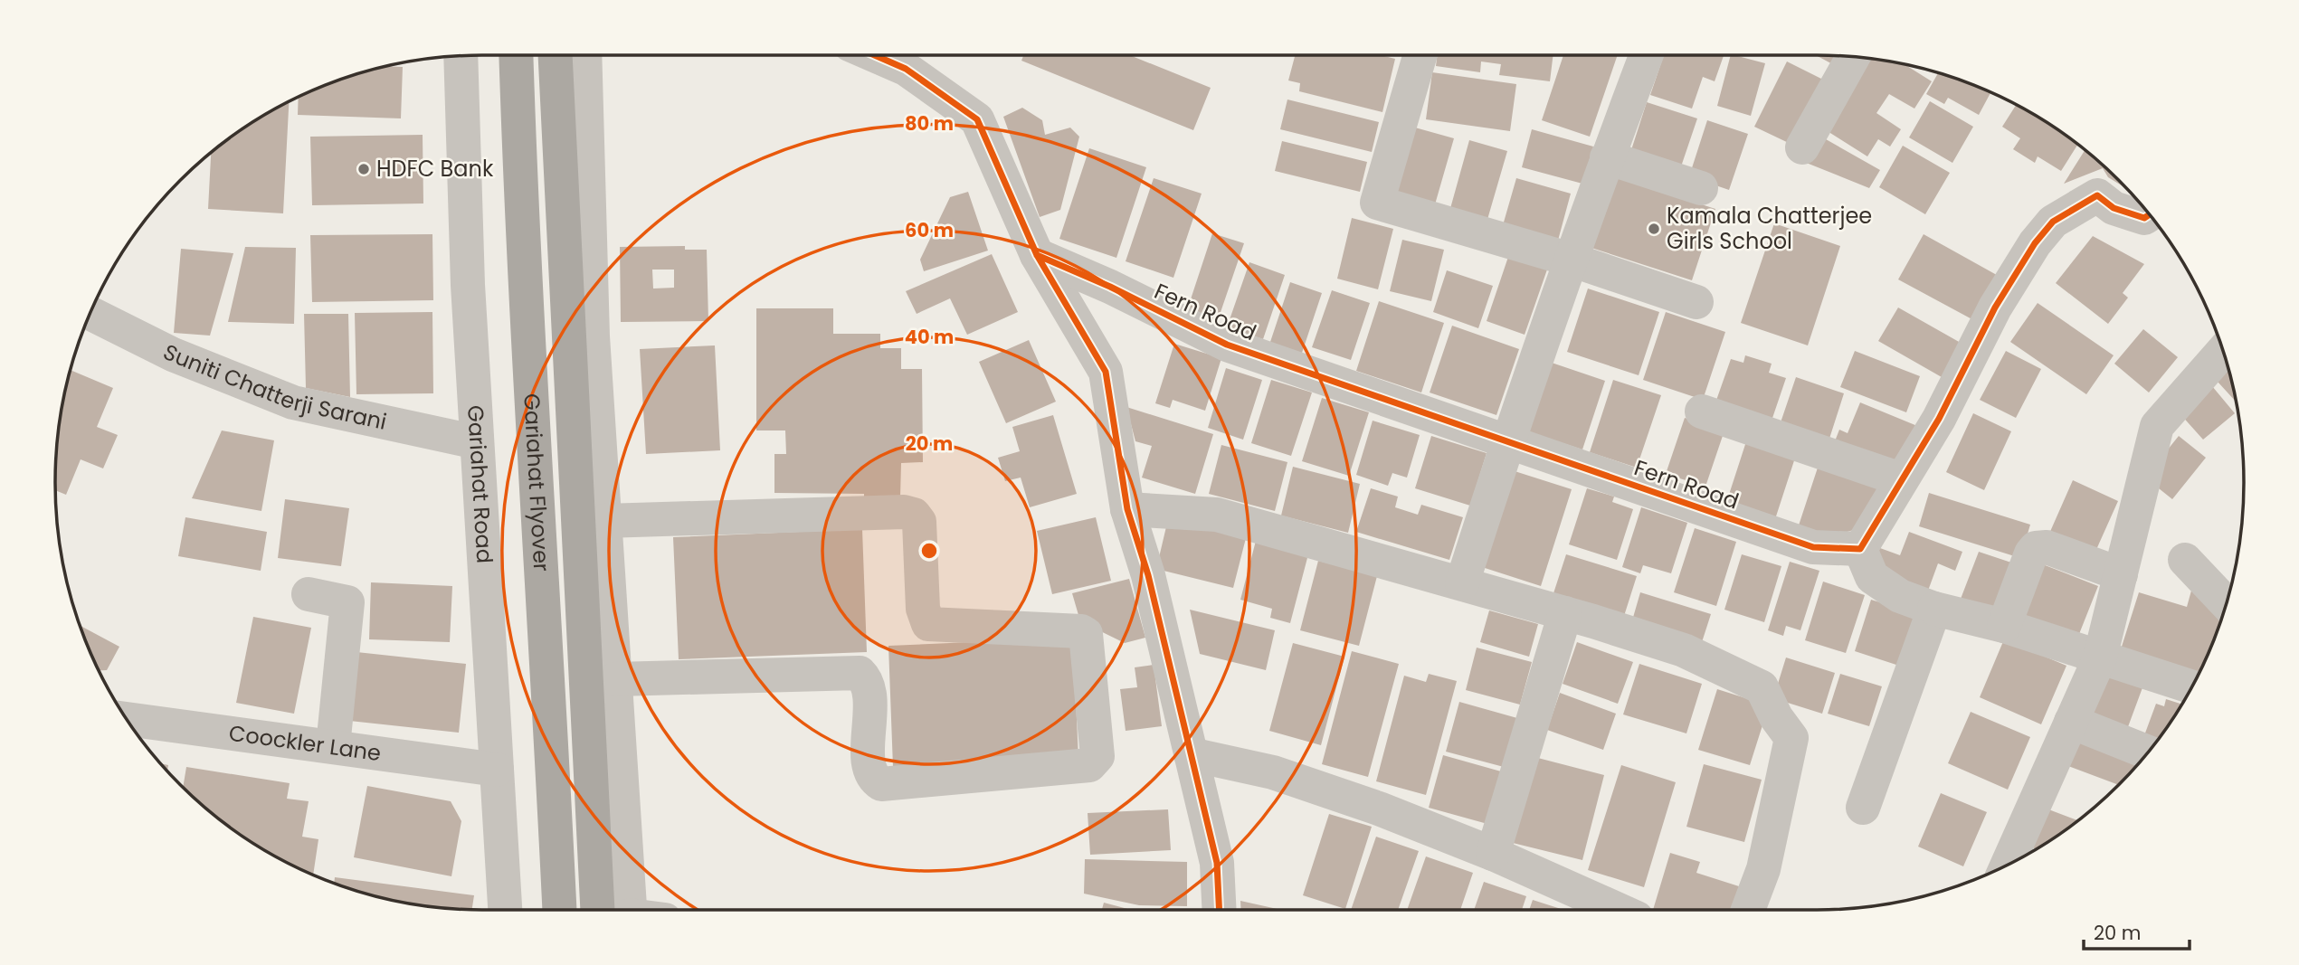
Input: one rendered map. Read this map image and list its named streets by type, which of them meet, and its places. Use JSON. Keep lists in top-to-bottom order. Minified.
{"streets":{"main road":["Gariahat Flyover"],"street":["Fern Road","Suniti Chatterji Sarani","Gariahat Road","Coockler Lane"]},"crossings":[["Suniti Chatterji Sarani","Gariahat Road"],["Gariahat Road","Coockler Lane"]],"places":["HDFC Bank","Kamala Chatterjee Girls School"],"scale_bar":"20 m","rings":["80 m","60 m","40 m","20 m"]}
